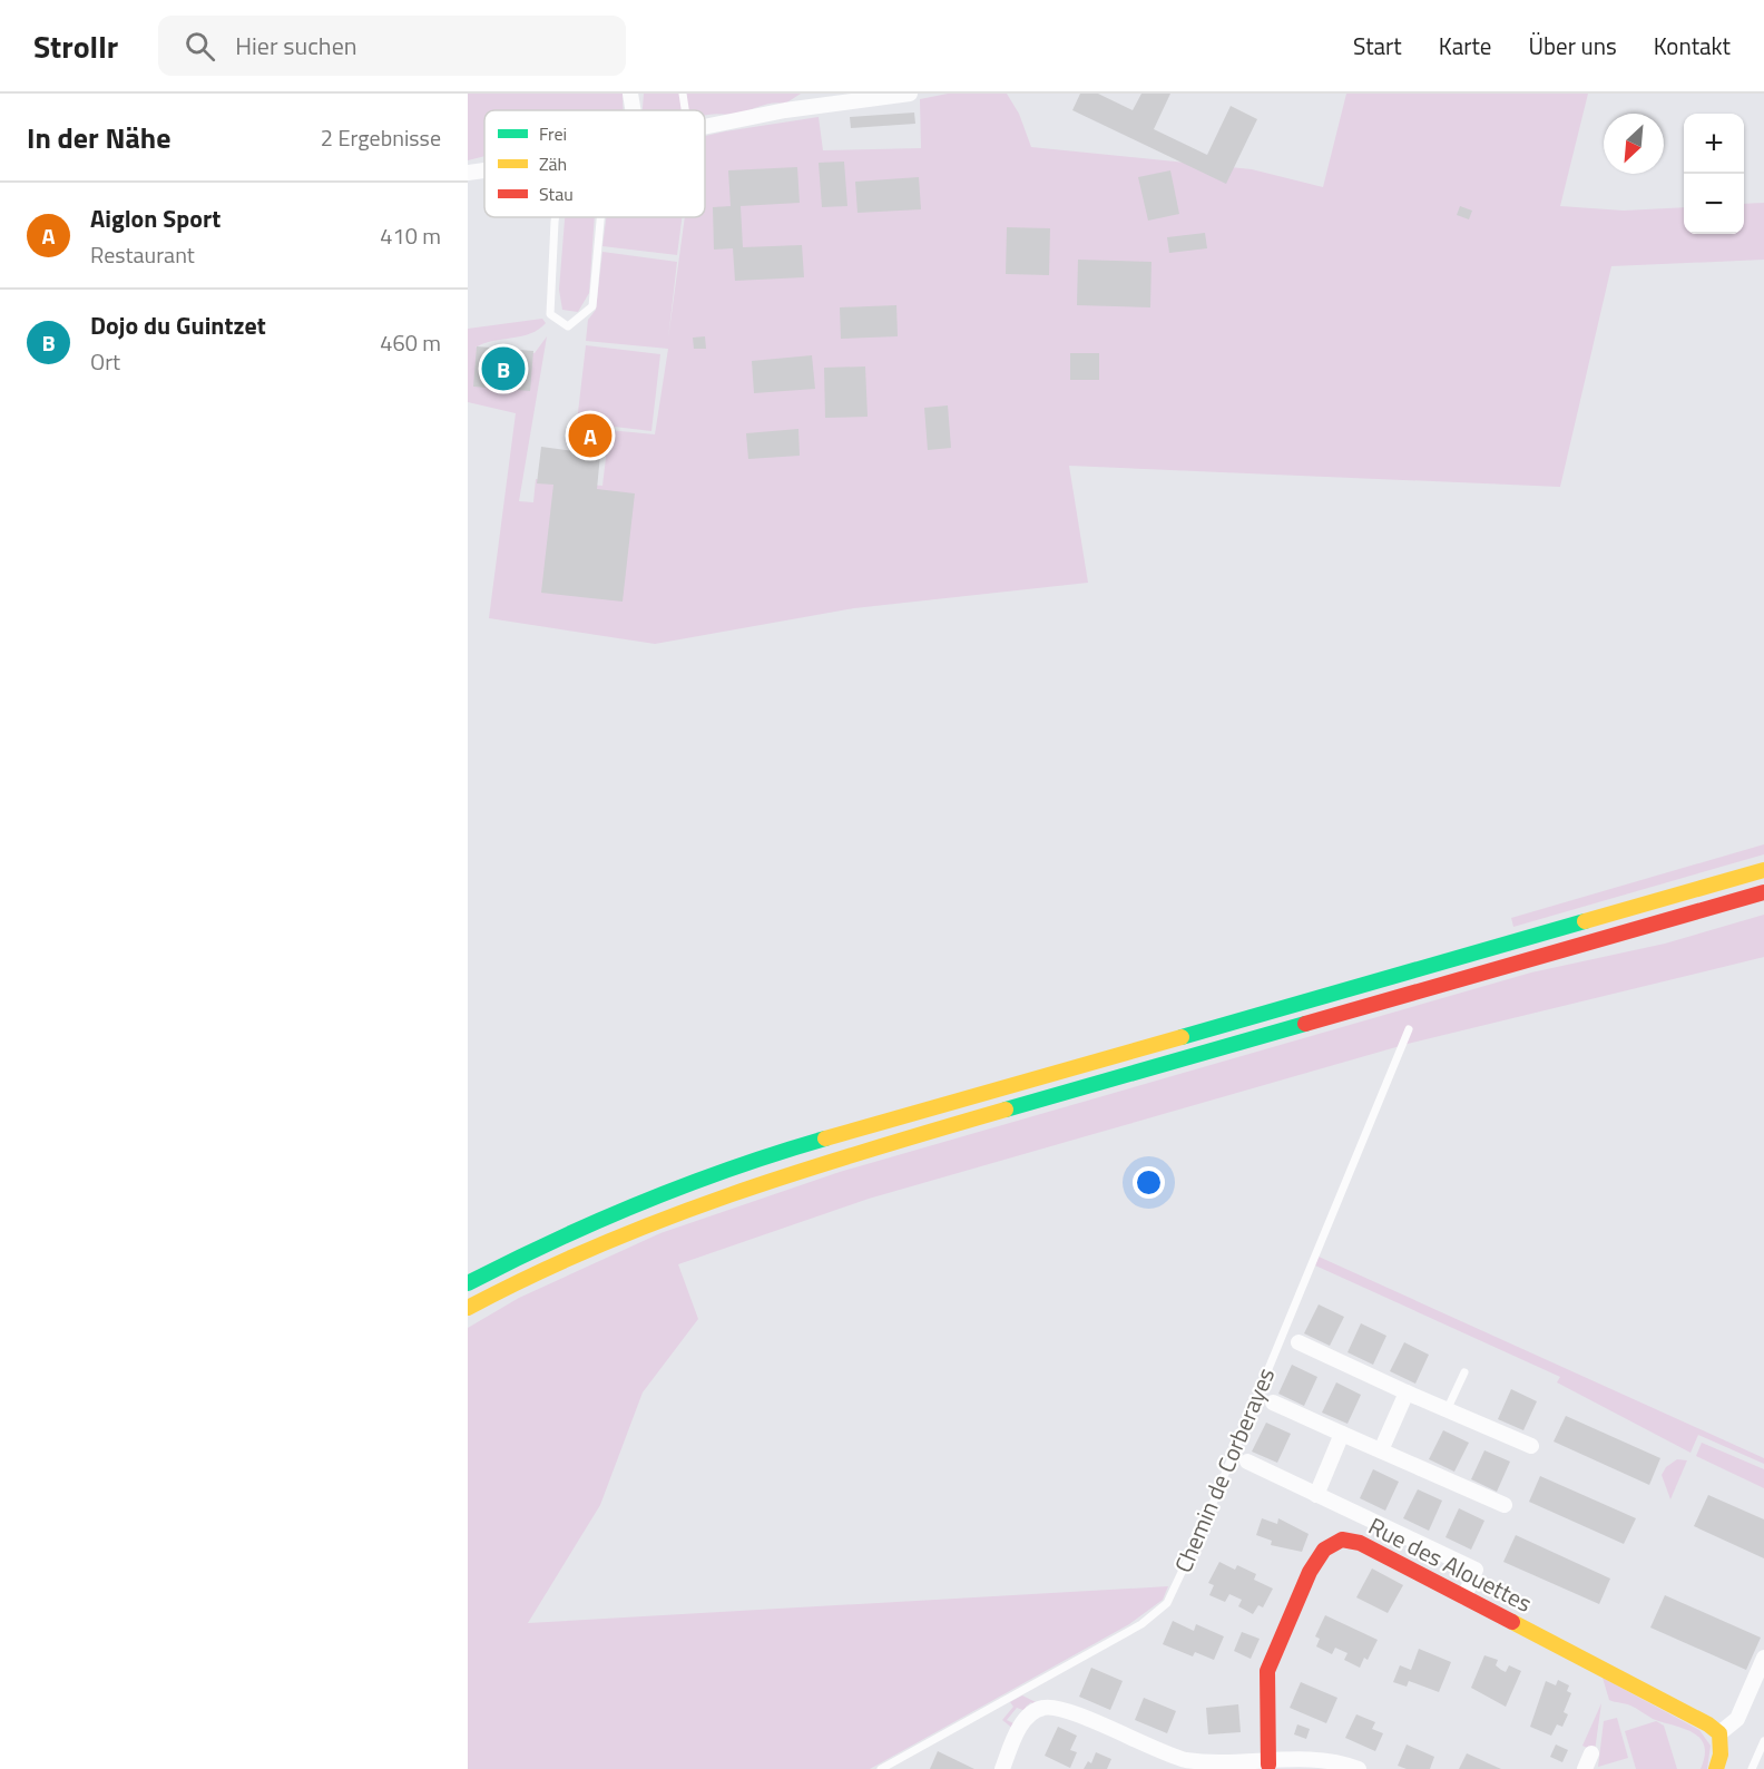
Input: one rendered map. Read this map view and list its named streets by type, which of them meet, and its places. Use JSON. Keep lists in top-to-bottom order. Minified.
{"streets":{"main road":["Rue des Alouettes"],"lane":["Chemin de Corberayes"]},"legend":["Frei","Zäh","Stau"],"north":"bottom left","page":{"header":"Strollr","search":"Hier suchen","nav":["Start","Karte","Über uns","Kontakt"],"heading":["In der Nähe","2 Ergebnisse"],"map_buttons":["+","−"],"list":[{"mark":"A","name":"Aiglon Sport","note":"Restaurant","value":"410 m"},{"mark":"B","name":"Dojo du Guintzet","note":"Ort","value":"460 m"}],"pins":["B","A"]}}
